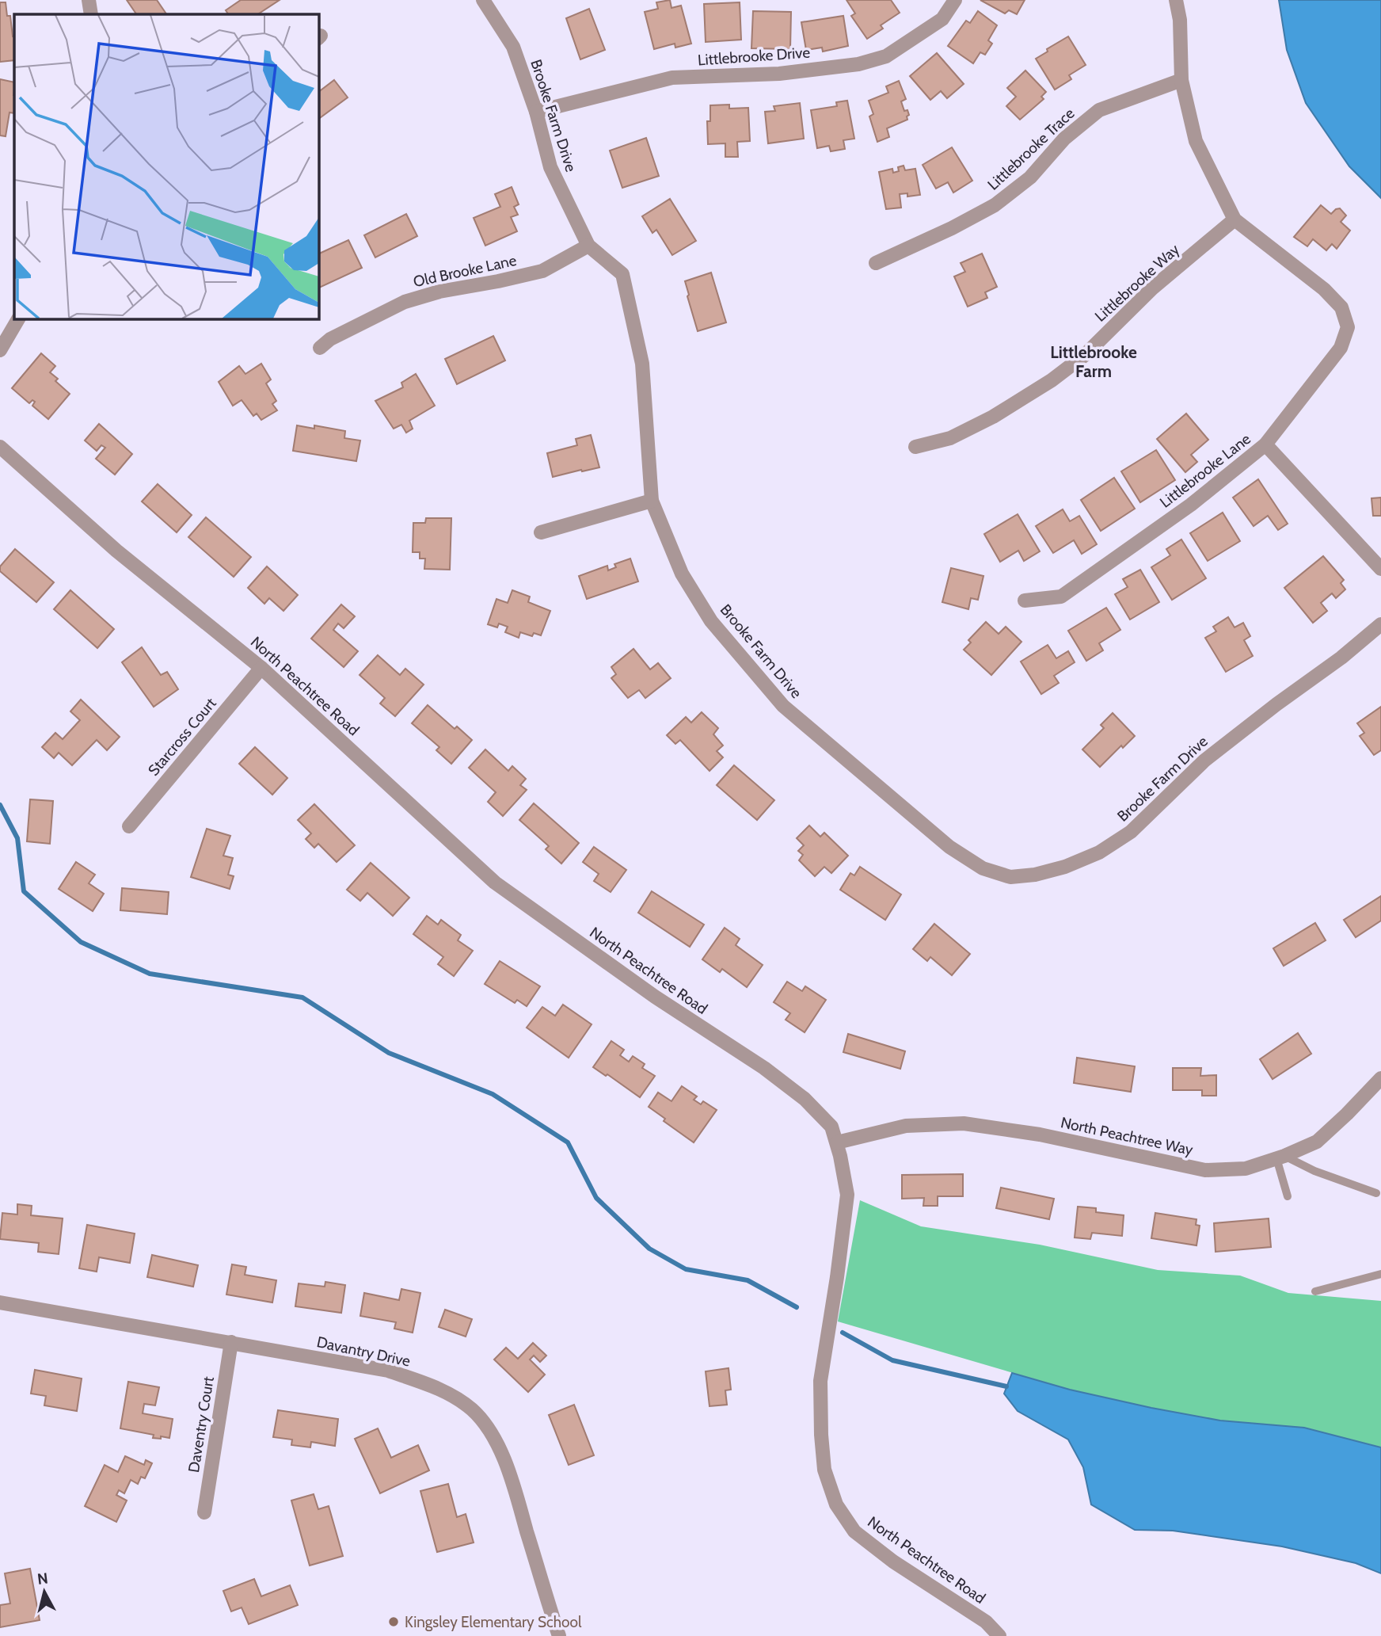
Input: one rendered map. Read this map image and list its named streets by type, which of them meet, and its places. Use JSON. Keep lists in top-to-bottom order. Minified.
{"streets":{"street":["Littlebrooke Drive","Brooke Farm Drive","Littlebrooke Trace","Old Brooke Lane","Littlebrooke Way","Littlebrooke Lane","North Peachtree Road","Starcross Court","North Peachtree Way","Davantry Drive","Daventry Court"]},"crossings":[["Littlebrooke Drive","Brooke Farm Drive"],["Brooke Farm Drive","Old Brooke Lane"],["Littlebrooke Way","Littlebrooke Lane"],["North Peachtree Road","Starcross Court"],["North Peachtree Road","North Peachtree Way"],["Davantry Drive","Daventry Court"]],"districts":["Littlebrooke Farm"],"places":["Kingsley Elementary School"],"north":"top"}
